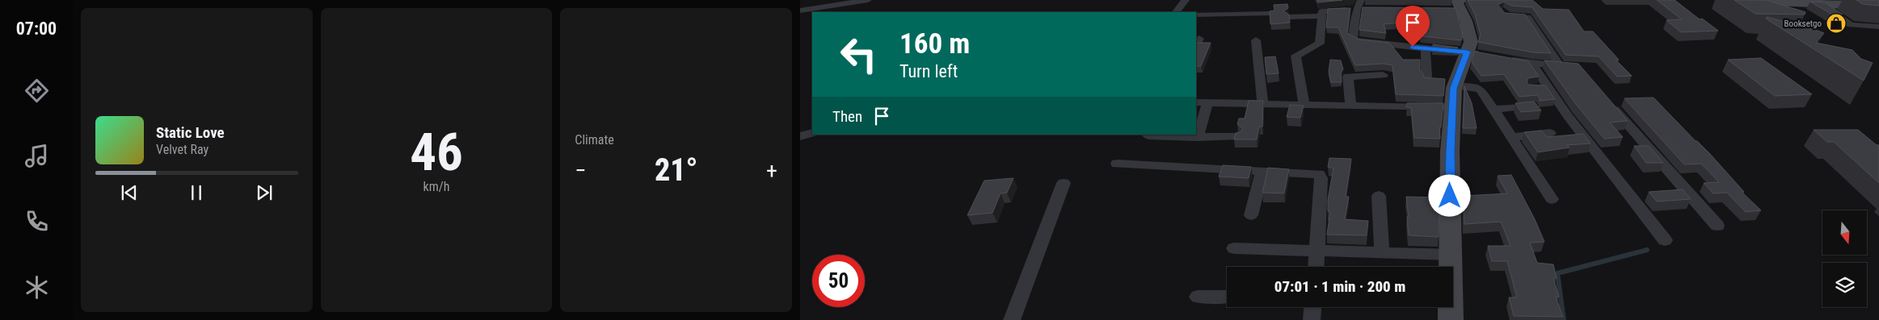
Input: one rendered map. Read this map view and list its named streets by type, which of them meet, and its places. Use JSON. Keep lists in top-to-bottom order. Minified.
{"places":{"shop":["Booksetgo"]},"north":"bottom","page":{"tabs":"07:00","tile":[["46","km/h"],"Climate"],"turn":["160 m","Turn left"],"then":"Then","song":["Static Love","Velvet Ray"],"heat":["−","21°","+"],"limit":"50","trip":"07:01 · 1 min · 200 m"}}
